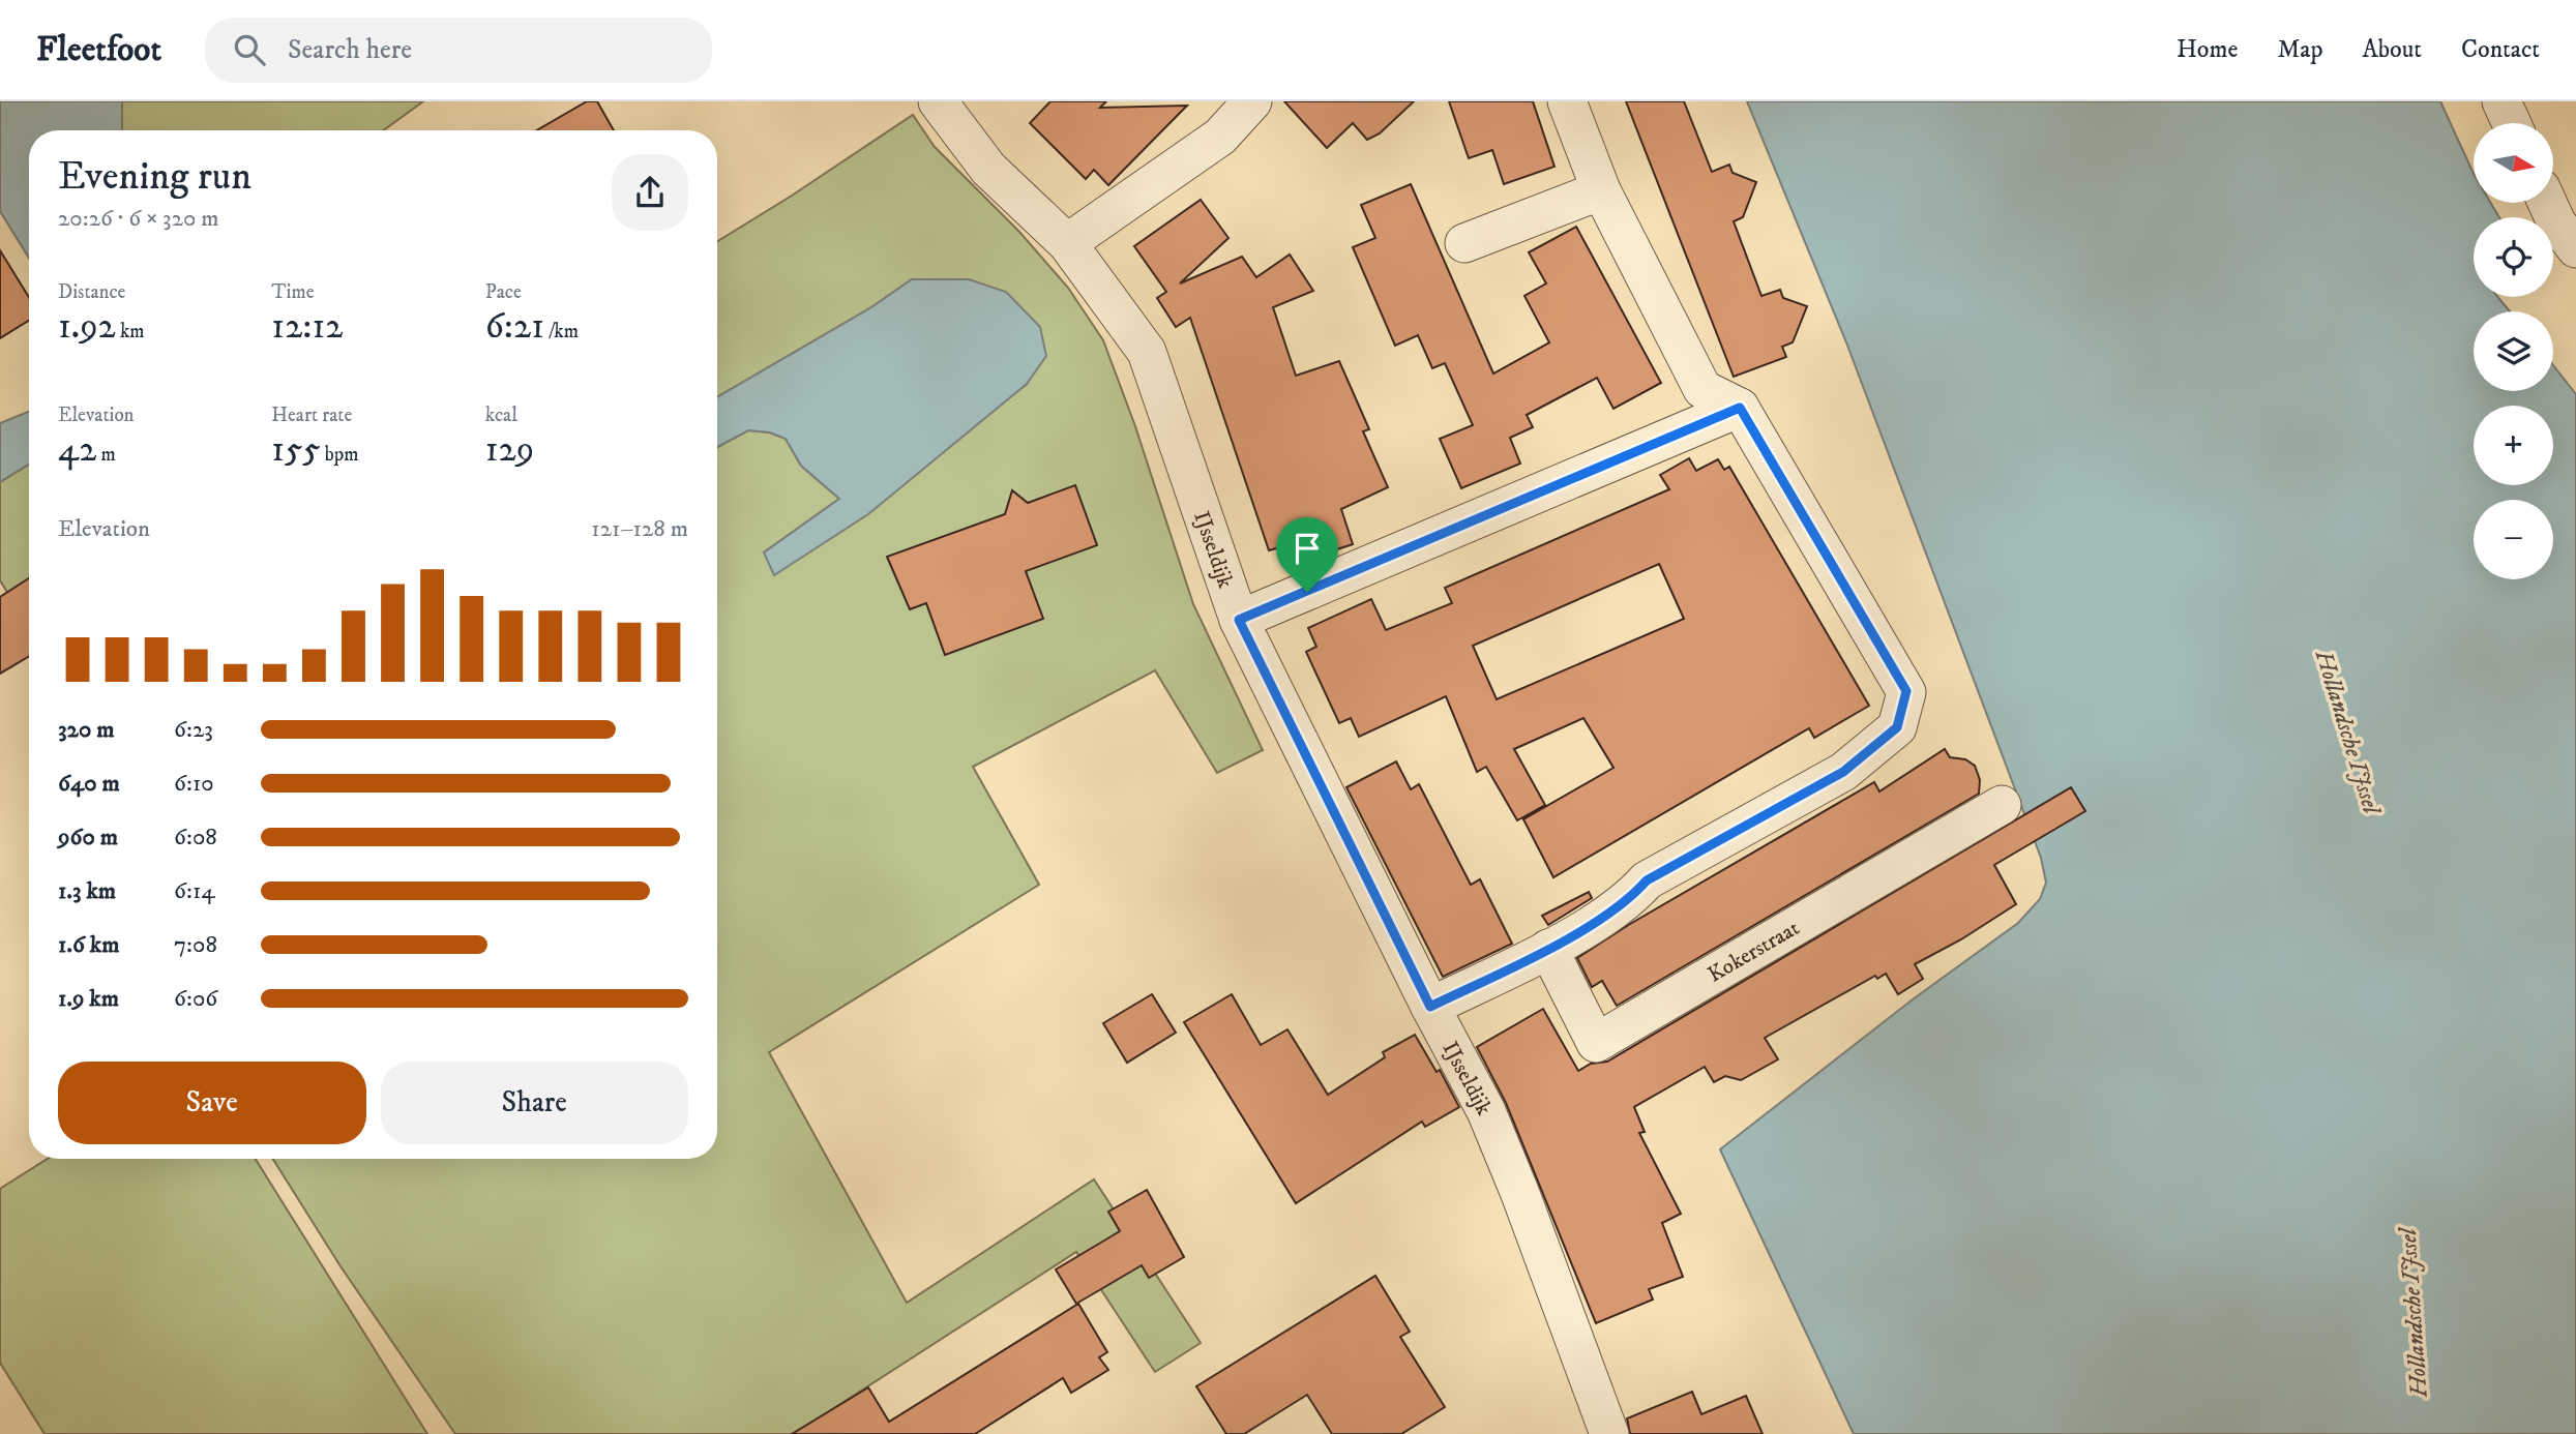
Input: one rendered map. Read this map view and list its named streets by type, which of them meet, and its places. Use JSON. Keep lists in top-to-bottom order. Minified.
{"streets":{"street":["IJsseldijk","Kokerstraat"]},"water":["Hollandsche IJssel"],"north":"right","page":{"header":"Fleetfoot","search":"Search here","nav":["Home","Map","About","Contact"],"map_buttons":["+","−"],"heading":["Evening run","20:26 · 6 × 320 m"],"stats":[["Distance","1.92 km"],["Time","12:12"],["Pace","6:21 /km"],["Elevation","42 m"],["Heart rate","155 bpm"],["kcal","129"]],"chart":["Elevation","121–128 m"],"list":[{"name":"320 m","note":"6:23"},{"name":"640 m","note":"6:10"},{"name":"960 m","note":"6:08"},{"name":"1.3 km","note":"6:14"},{"name":"1.6 km","note":"7:08"},{"name":"1.9 km","note":"6:06"}],"buttons":["Save","Share"]}}
